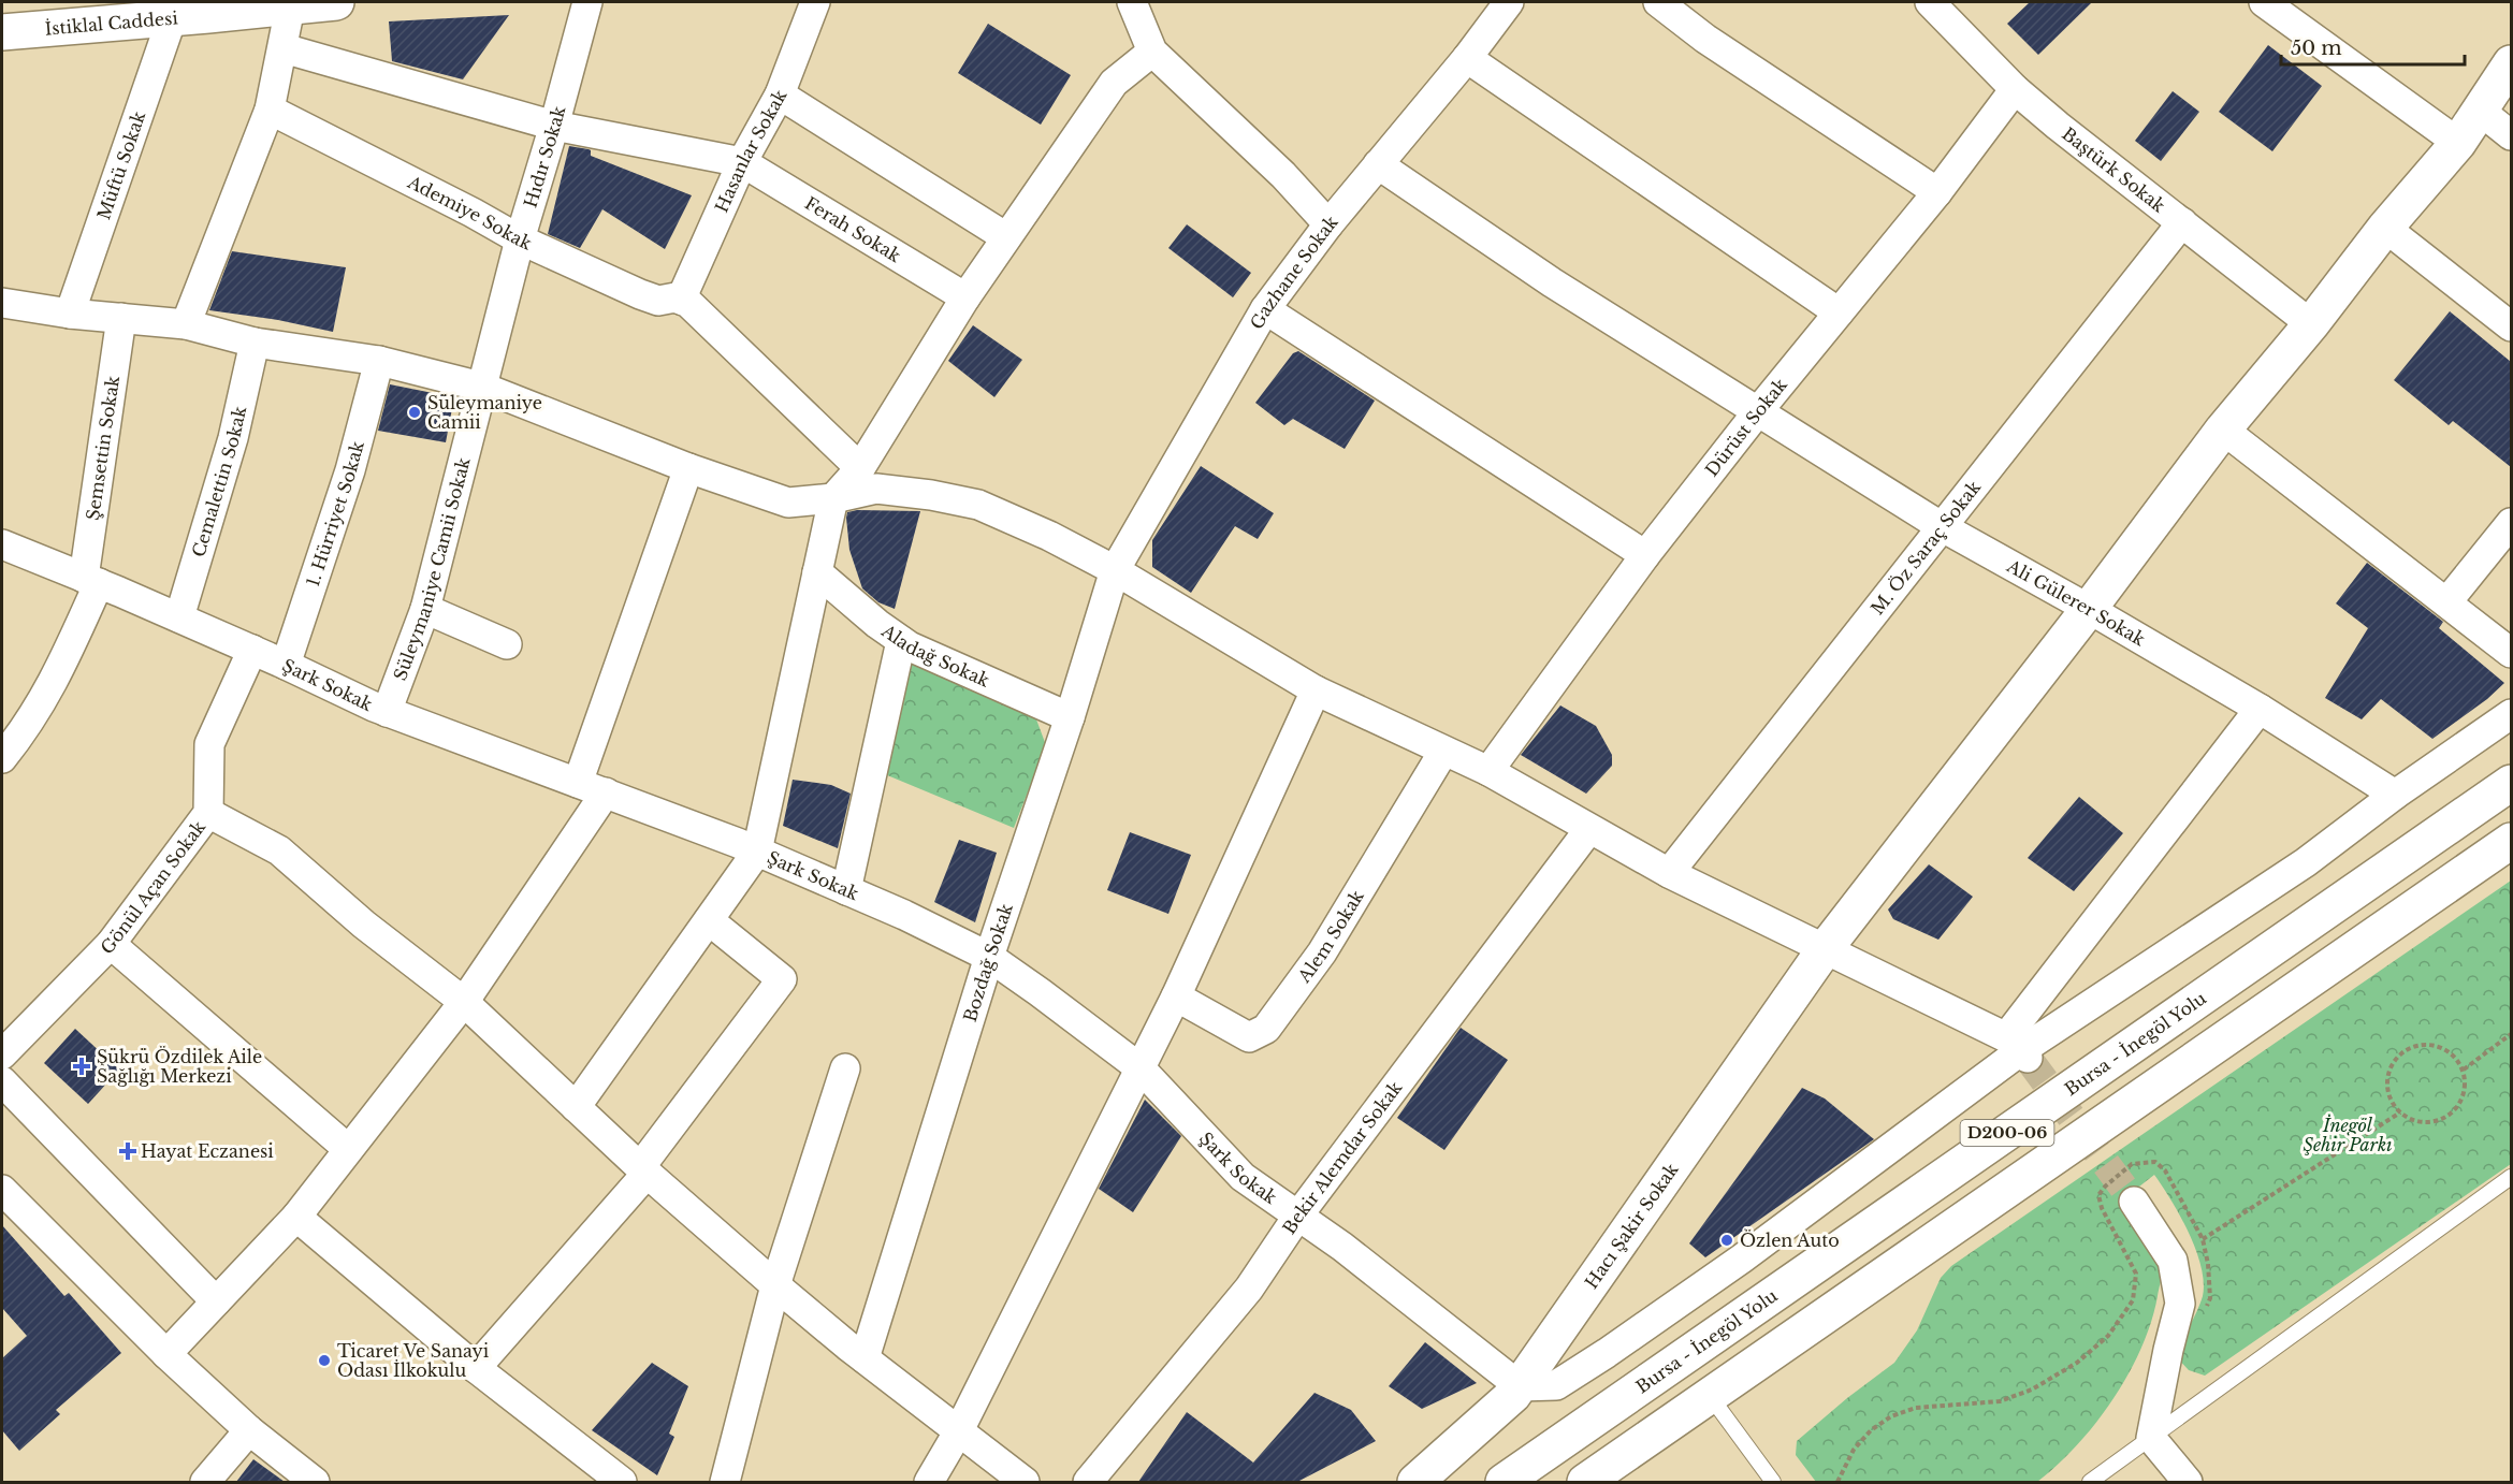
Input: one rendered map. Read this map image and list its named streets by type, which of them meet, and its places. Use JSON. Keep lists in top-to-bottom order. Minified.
{"streets":{"main road":["İstiklal Caddesi","Bursa - İnegöl Yolu","D200-06","Hacı Şakir Sokak"],"street":["Hasanlar Sokak","Hıdır Sokak","Müftü Sokak","Baştürk Sokak","Ademiye Sokak","Ferah Sokak","Gazhane Sokak","Dürüst Sokak","Şemsettin Sokak","Cemalettin Sokak","1. Hürriyet Sokak","M. Öz Saraç Sokak","Süleymaniye Camii Sokak","Ali Gülerer Sokak","Aladağ Sokak","Şark Sokak","Gönül Açan Sokak","Alem Sokak","Bozdağ Sokak","Bekir Alemdar Sokak"]},"crossings":[["İstiklal Caddesi","Müftü Sokak"],["Hasanlar Sokak","Ademiye Sokak"],["Hasanlar Sokak","Ferah Sokak"],["Hıdır Sokak","Ademiye Sokak"],["Hıdır Sokak","Süleymaniye Camii Sokak"],["Baştürk Sokak","Dürüst Sokak"],["Baştürk Sokak","M. Öz Saraç Sokak"],["Baştürk Sokak","Hacı Şakir Sokak"],["Gazhane Sokak","Ali Gülerer Sokak"],["Gazhane Sokak","Bozdağ Sokak"],["Dürüst Sokak","Ali Gülerer Sokak"],["Şemsettin Sokak","Şark Sokak"],["Cemalettin Sokak","Şark Sokak"],["1. Hürriyet Sokak","Şark Sokak"],["M. Öz Saraç Sokak","Ali Gülerer Sokak"],["Süleymaniye Camii Sokak","Şark Sokak"],["Ali Gülerer Sokak","Hacı Şakir Sokak"],["Aladağ Sokak","Bozdağ Sokak"],["Şark Sokak","Gönül Açan Sokak"],["Şark Sokak","Bozdağ Sokak"],["Şark Sokak","Bekir Alemdar Sokak"],["Şark Sokak","Hacı Şakir Sokak"]],"parks":["İnegöl Şehir Parkı"],"places":{"other":["Süleymaniye Camii","Özlen Auto","Ticaret Ve Sanayi Odası İlkokulu"],"health":["Şükrü Özdilek Aile Sağlığı Merkezi","Hayat Eczanesi"]},"scale_bar":"50 m"}
